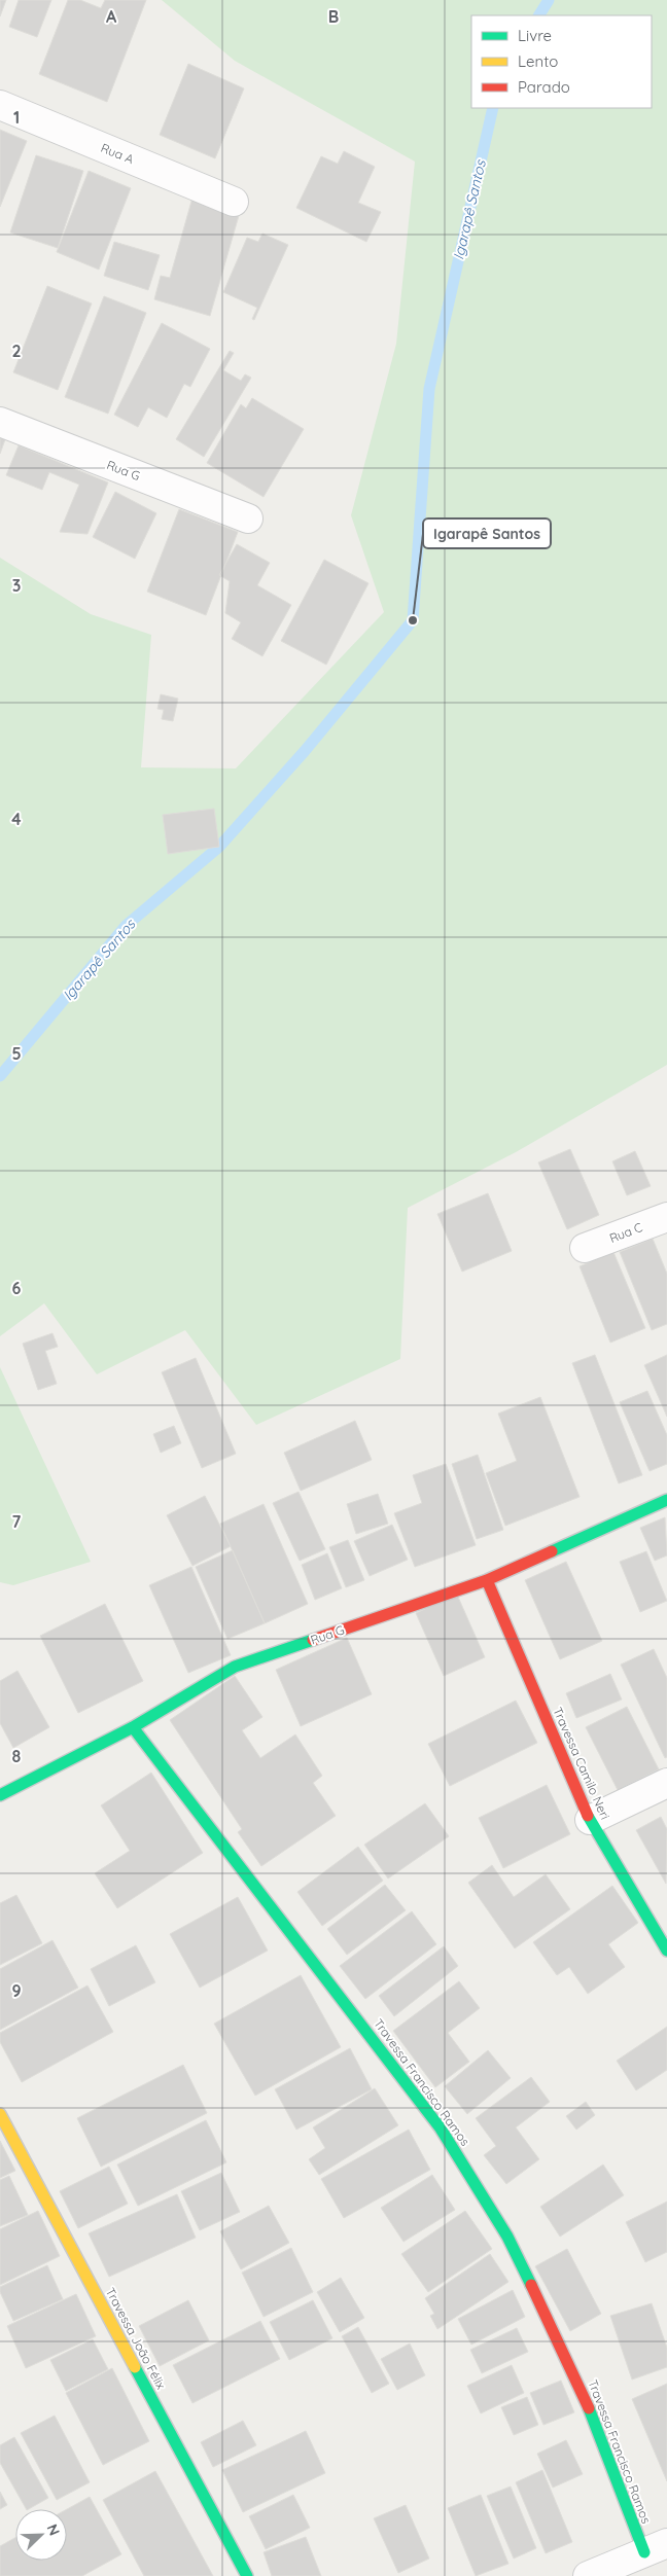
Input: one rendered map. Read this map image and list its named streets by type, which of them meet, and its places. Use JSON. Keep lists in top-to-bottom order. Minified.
{"streets":{"street":["Rua A","Rua G","Rua C","Travessa Camilo Neri","Travessa Francisco Ramos","Travessa João Félix"]},"crossings":[["Rua G","Travessa Camilo Neri"],["Rua G","Travessa Francisco Ramos"]],"water":["Igarapê Santos"],"places":["Igarapê Santos"],"legend":["Livre","Lento","Parado"],"north":"top right","grid":{"columns":["A","B"],"rows":["1","2","3","4","5","6","7","8","9"]}}
